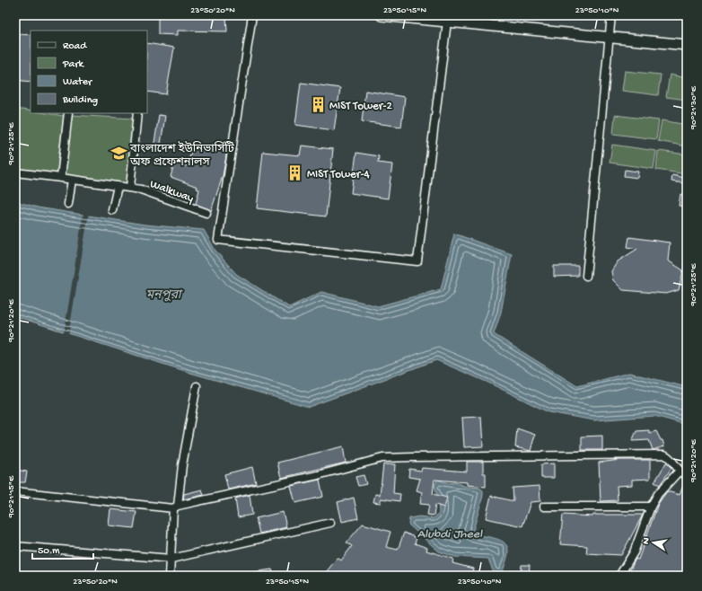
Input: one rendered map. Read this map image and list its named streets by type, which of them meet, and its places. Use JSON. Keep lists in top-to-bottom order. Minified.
{"streets":{"street":["Walkway"]},"water":["মনপুরা","Alubdi Jheel"],"places":{"building":["MIST Tower-2","MIST Tower-4"],"school or university":["বাংলাদেশ ইউনিভার্সিটি অফ প্রফেশনালস"]},"legend":["Road","Park","Water","Building"],"scale_bar":"50 m","north":"left","coordinates":["23°50'20\"N","23°50'15\"N","23°50'10\"N","90°21'30\"E","90°21'25\"E","90°21'20\"E","90°21'15\"E"]}
